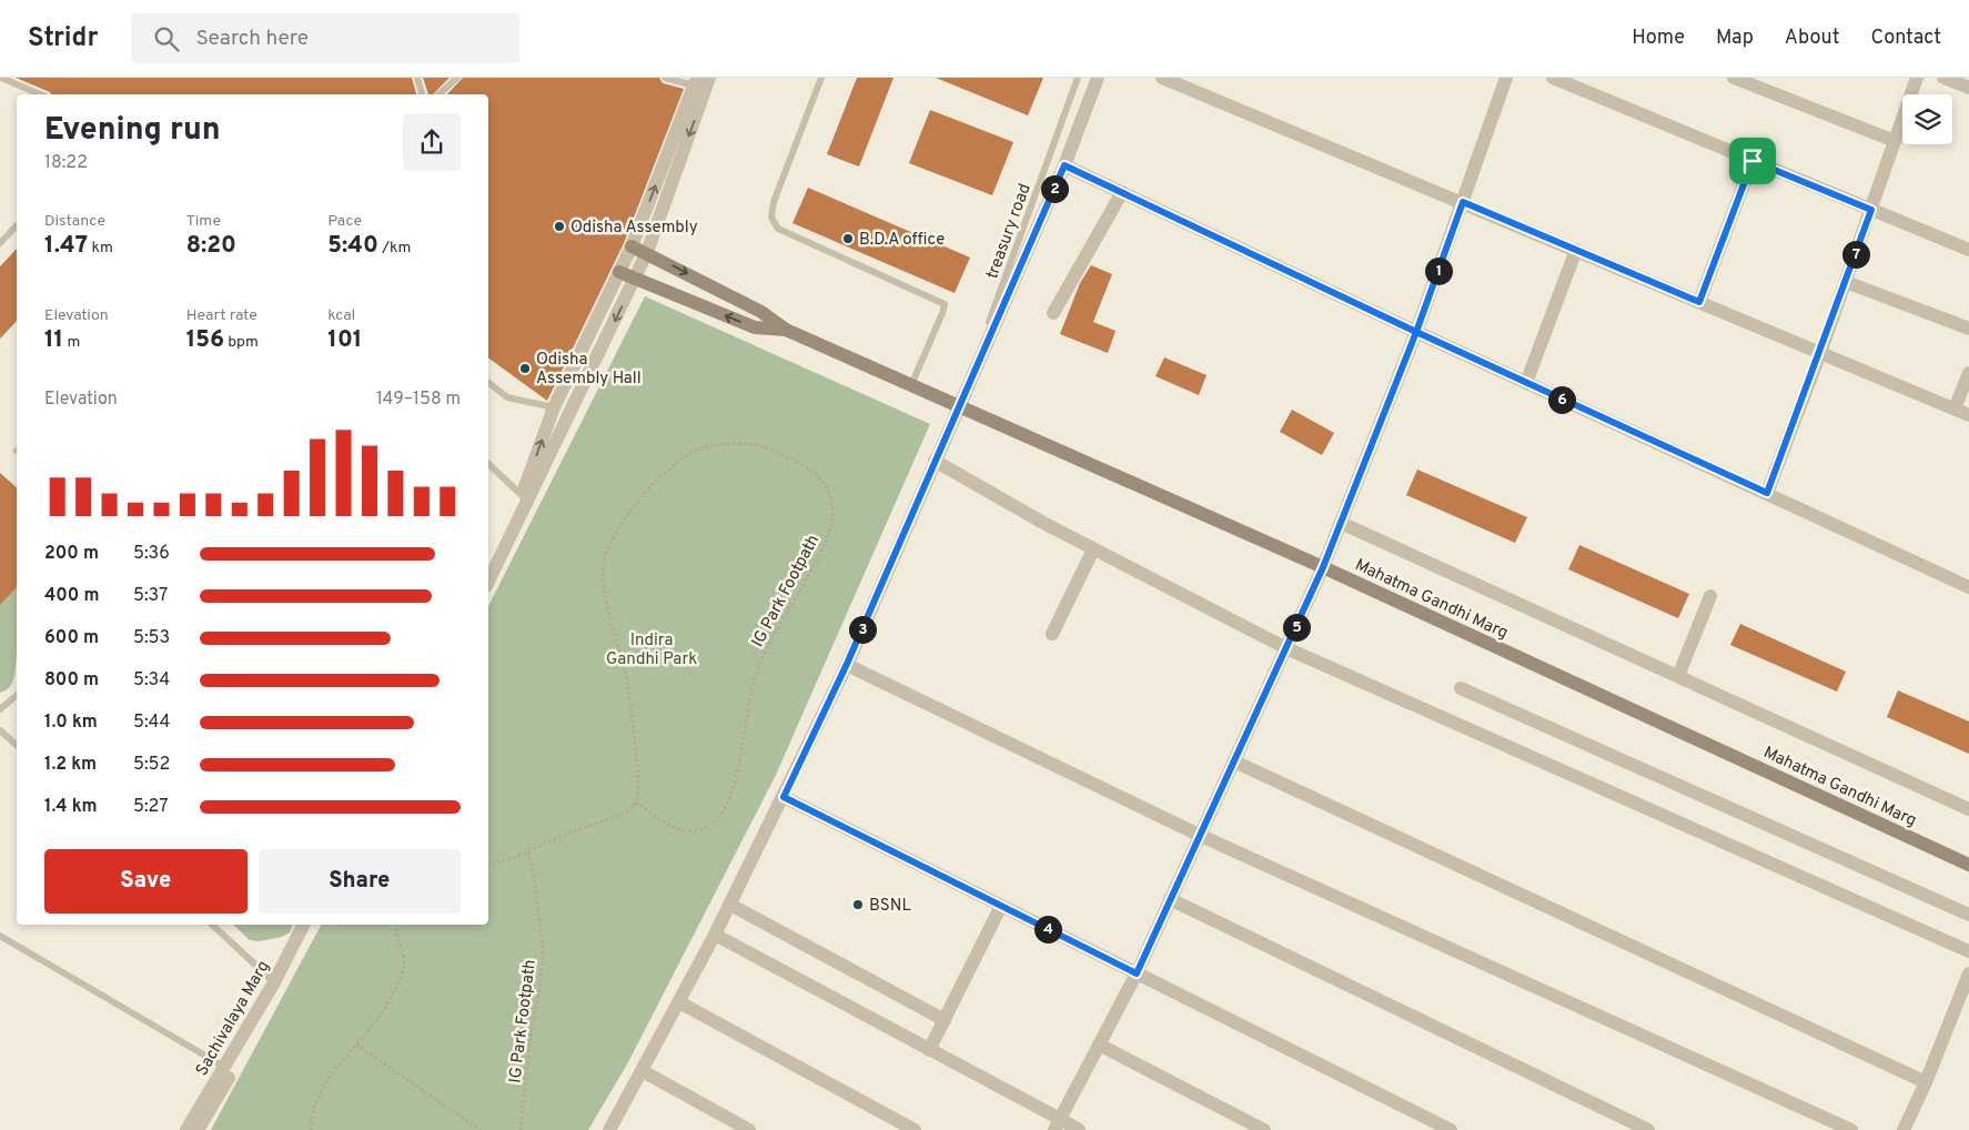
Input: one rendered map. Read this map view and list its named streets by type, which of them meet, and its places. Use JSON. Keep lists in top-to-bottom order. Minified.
{"streets":{"main road":["Mahatma Gandhi Marg"],"street":["Sachivalaya Marg"],"lane":["treasury road"],"path":["IG Park Footpath"]},"crossings":[["treasury road","Mahatma Gandhi Marg"]],"parks":["Indira Gandhi Park"],"places":["Odisha Assembly","B.D.A office","Odisha Assembly Hall","BSNL"],"page":{"header":"Stridr","search":"Search here","nav":["Home","Map","About","Contact"],"heading":["Evening run","18:22"],"pins":["2","7","1","6","5","3","4"],"stats":[["Distance","1.47 km"],["Time","8:20"],["Pace","5:40 /km"],["Elevation","11 m"],["Heart rate","156 bpm"],["kcal","101"]],"chart":["Elevation","149–158 m"],"list":[{"name":"200 m","note":"5:36"},{"name":"400 m","note":"5:37"},{"name":"600 m","note":"5:53"},{"name":"800 m","note":"5:34"},{"name":"1.0 km","note":"5:44"},{"name":"1.2 km","note":"5:52"},{"name":"1.4 km","note":"5:27"}],"buttons":["Save","Share"]}}
